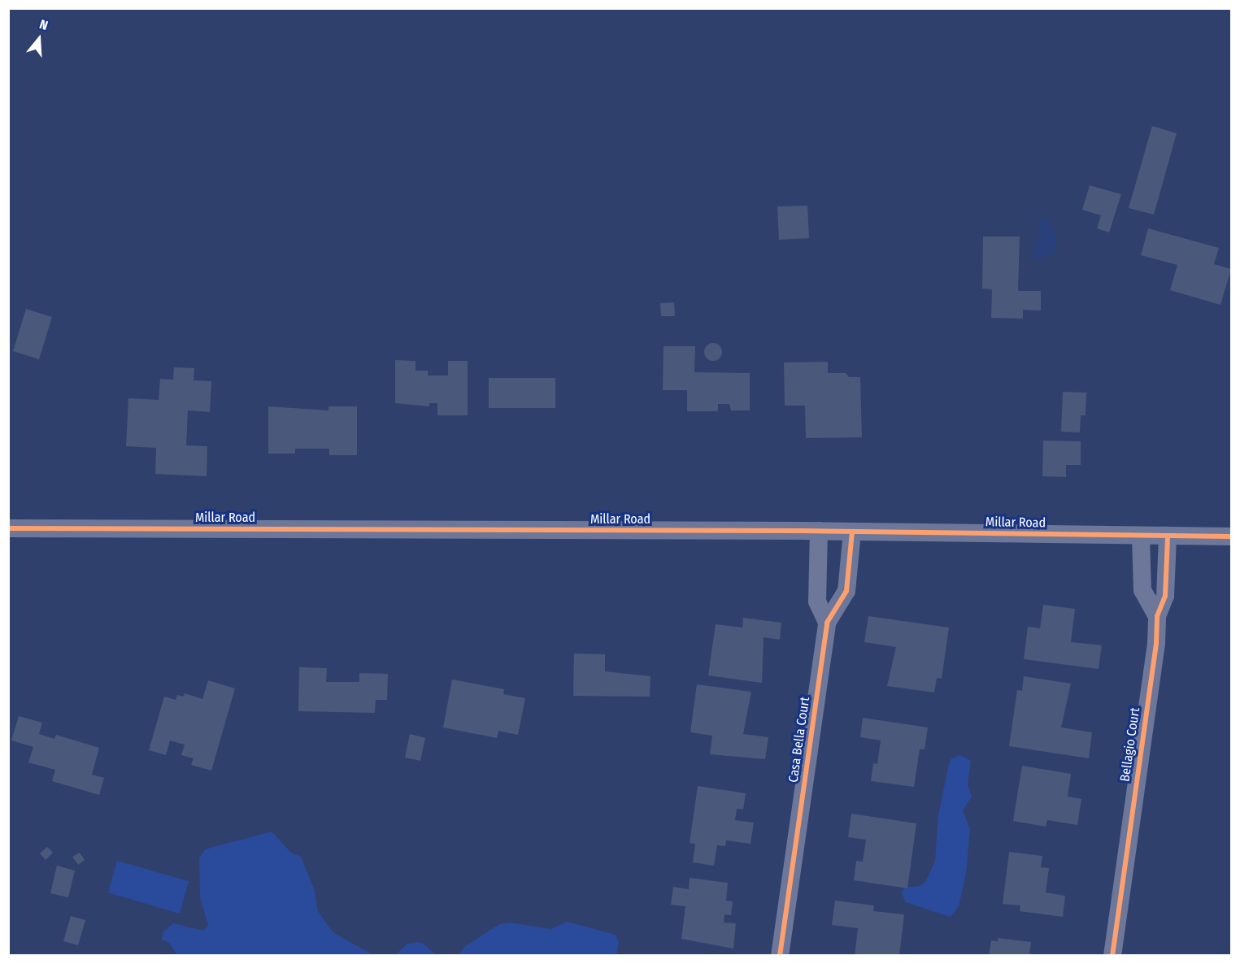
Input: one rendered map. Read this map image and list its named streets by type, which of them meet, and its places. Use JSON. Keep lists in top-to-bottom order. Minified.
{"streets":{"street":["Millar Road","Casa Bella Court","Bellagio Court"]},"crossings":[["Millar Road","Casa Bella Court"],["Millar Road","Bellagio Court"]],"north":"top"}
